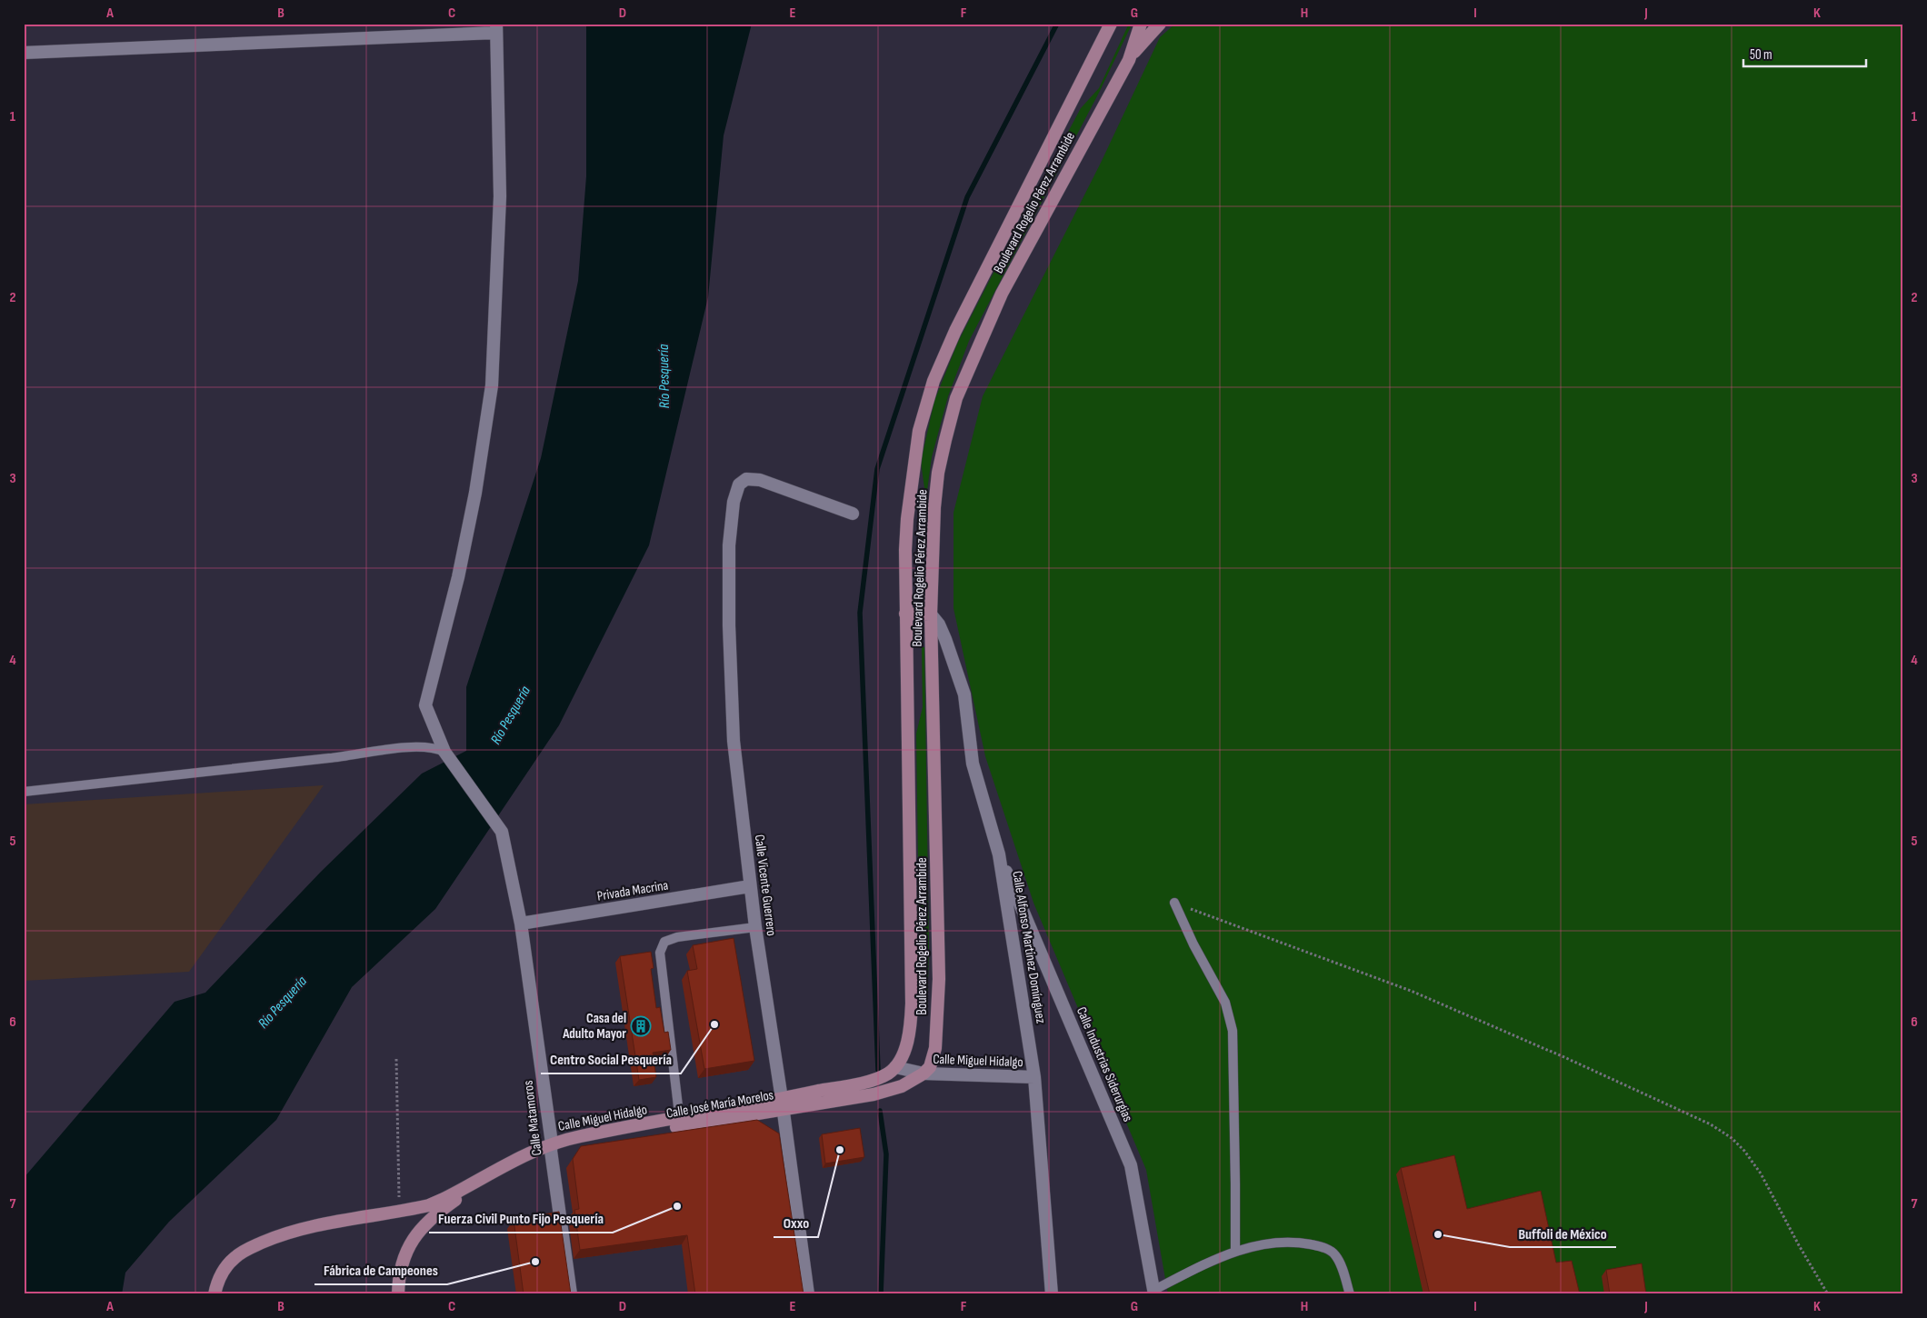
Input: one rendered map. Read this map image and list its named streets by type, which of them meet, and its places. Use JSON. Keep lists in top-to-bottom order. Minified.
{"streets":{"main road":["Boulevard Rogelio Pérez Arrambide","Calle Miguel Hidalgo","Calle José María Morelos"],"street":["Calle Vicente Guerrero","Privada Macrina","Calle Alfonso Martínez Domínguez","Calle Industrias Siderurgias","Calle Matamoros"]},"crossings":[["Boulevard Rogelio Pérez Arrambide","Calle Alfonso Martínez Domínguez"],["Boulevard Rogelio Pérez Arrambide","Calle Miguel Hidalgo"],["Boulevard Rogelio Pérez Arrambide","Calle José María Morelos"],["Calle Vicente Guerrero","Privada Macrina"],["Calle Vicente Guerrero","Calle José María Morelos"],["Privada Macrina","Calle Matamoros"],["Calle Alfonso Martínez Domínguez","Calle Miguel Hidalgo"],["Calle Alfonso Martínez Domínguez","Calle Industrias Siderurgias"],["Calle Miguel Hidalgo","Calle José María Morelos"],["Calle Miguel Hidalgo","Calle Matamoros"],["Calle José María Morelos","Calle Matamoros"]],"water":["Río Pesquería"],"places":{"other":["Centro Social Pesquería","Oxxo","Fuerza Civil Punto Fijo Pesquería","Buffoli de México","Fábrica de Campeones"],"building":["Casa del Adulto Mayor"]},"scale_bar":"50 m","grid":{"columns":["A","B","C","D","E","F","G","H","I","J","K"],"rows":["1","2","3","4","5","6","7"]}}
